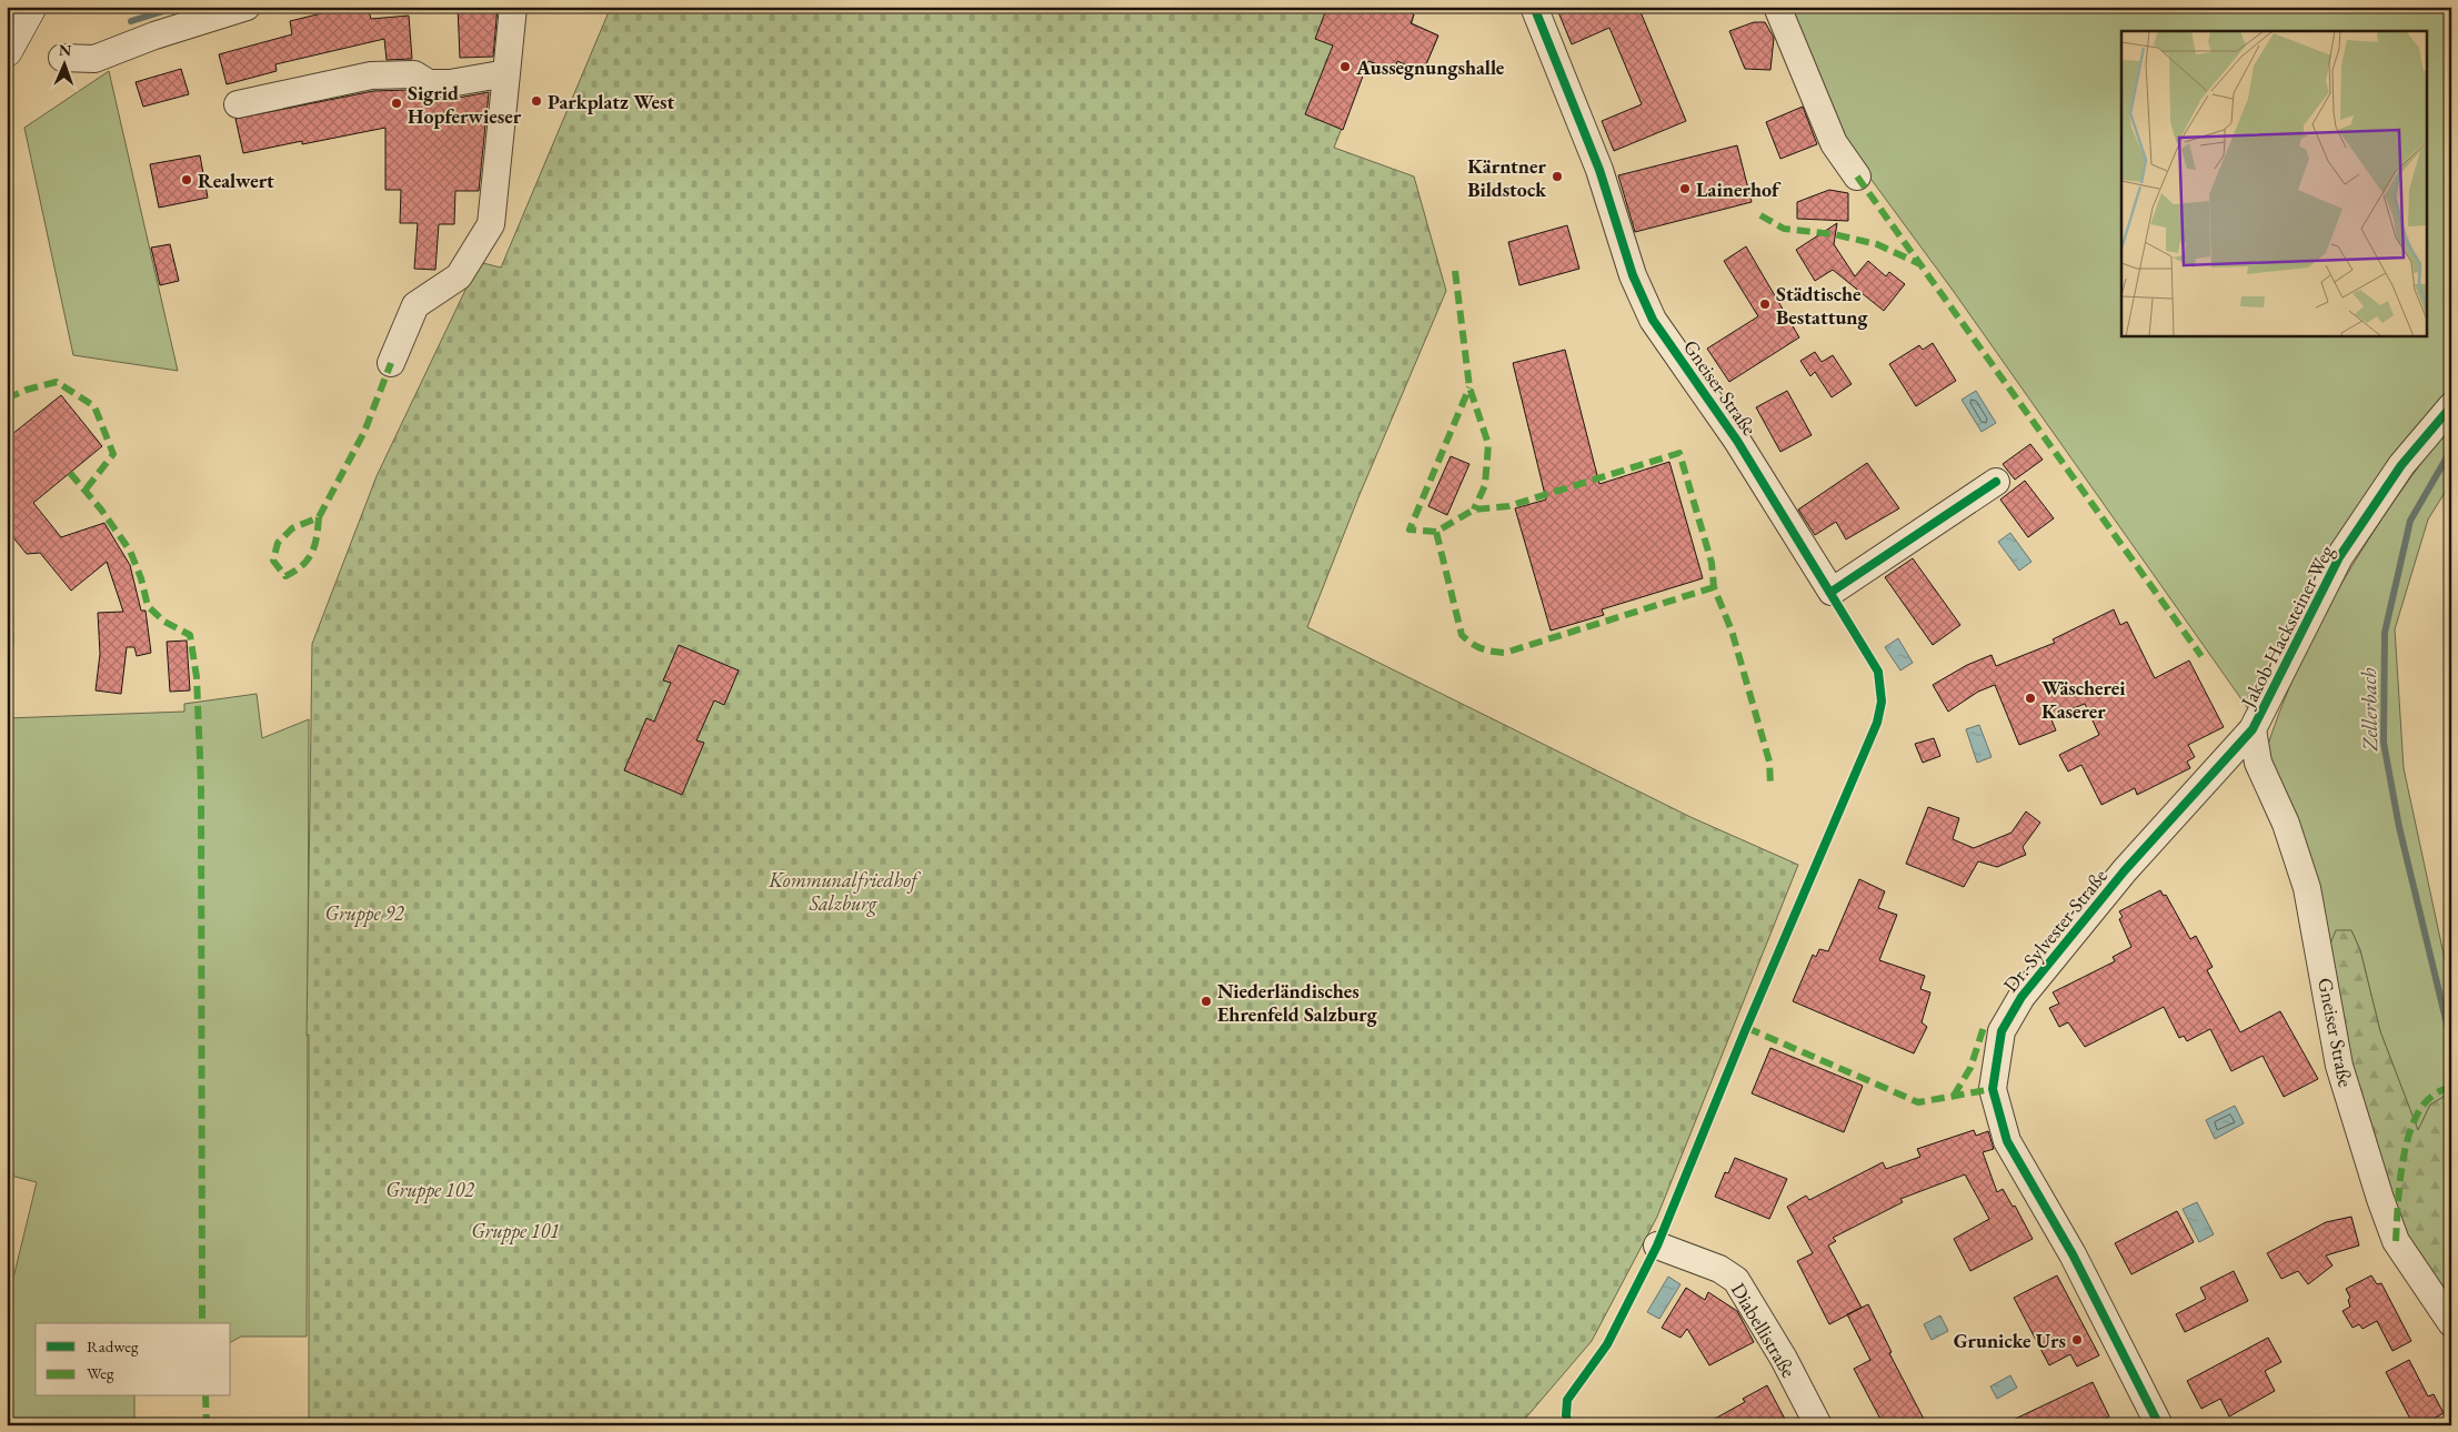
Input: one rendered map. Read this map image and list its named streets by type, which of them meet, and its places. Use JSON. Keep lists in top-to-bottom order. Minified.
{"streets":{"street":["Gneiser Straße","Jakob-Hacksteiner-Weg","Dr.-Sylvester-Straße","Diabellistraße"]},"crossings":[["Gneiser Straße","Jakob-Hacksteiner-Weg"],["Gneiser Straße","Dr.-Sylvester-Straße"],["Jakob-Hacksteiner-Weg","Dr.-Sylvester-Straße"]],"water":["Zellerbach"],"parks":["Kommunalfriedhof Salzburg","Gruppe 92","Gruppe 102","Gruppe 101"],"places":["Aussegnungshalle","Parkplatz West","Sigrid Hopferwieser","Kärntner Bildstock","Realwert","Lainerhof","Städtische Bestattung","Wäscherei Kaserer","Niederländisches Ehrenfeld Salzburg","Grunicke Urs"],"legend":["Radweg","Weg"],"north":"top"}
